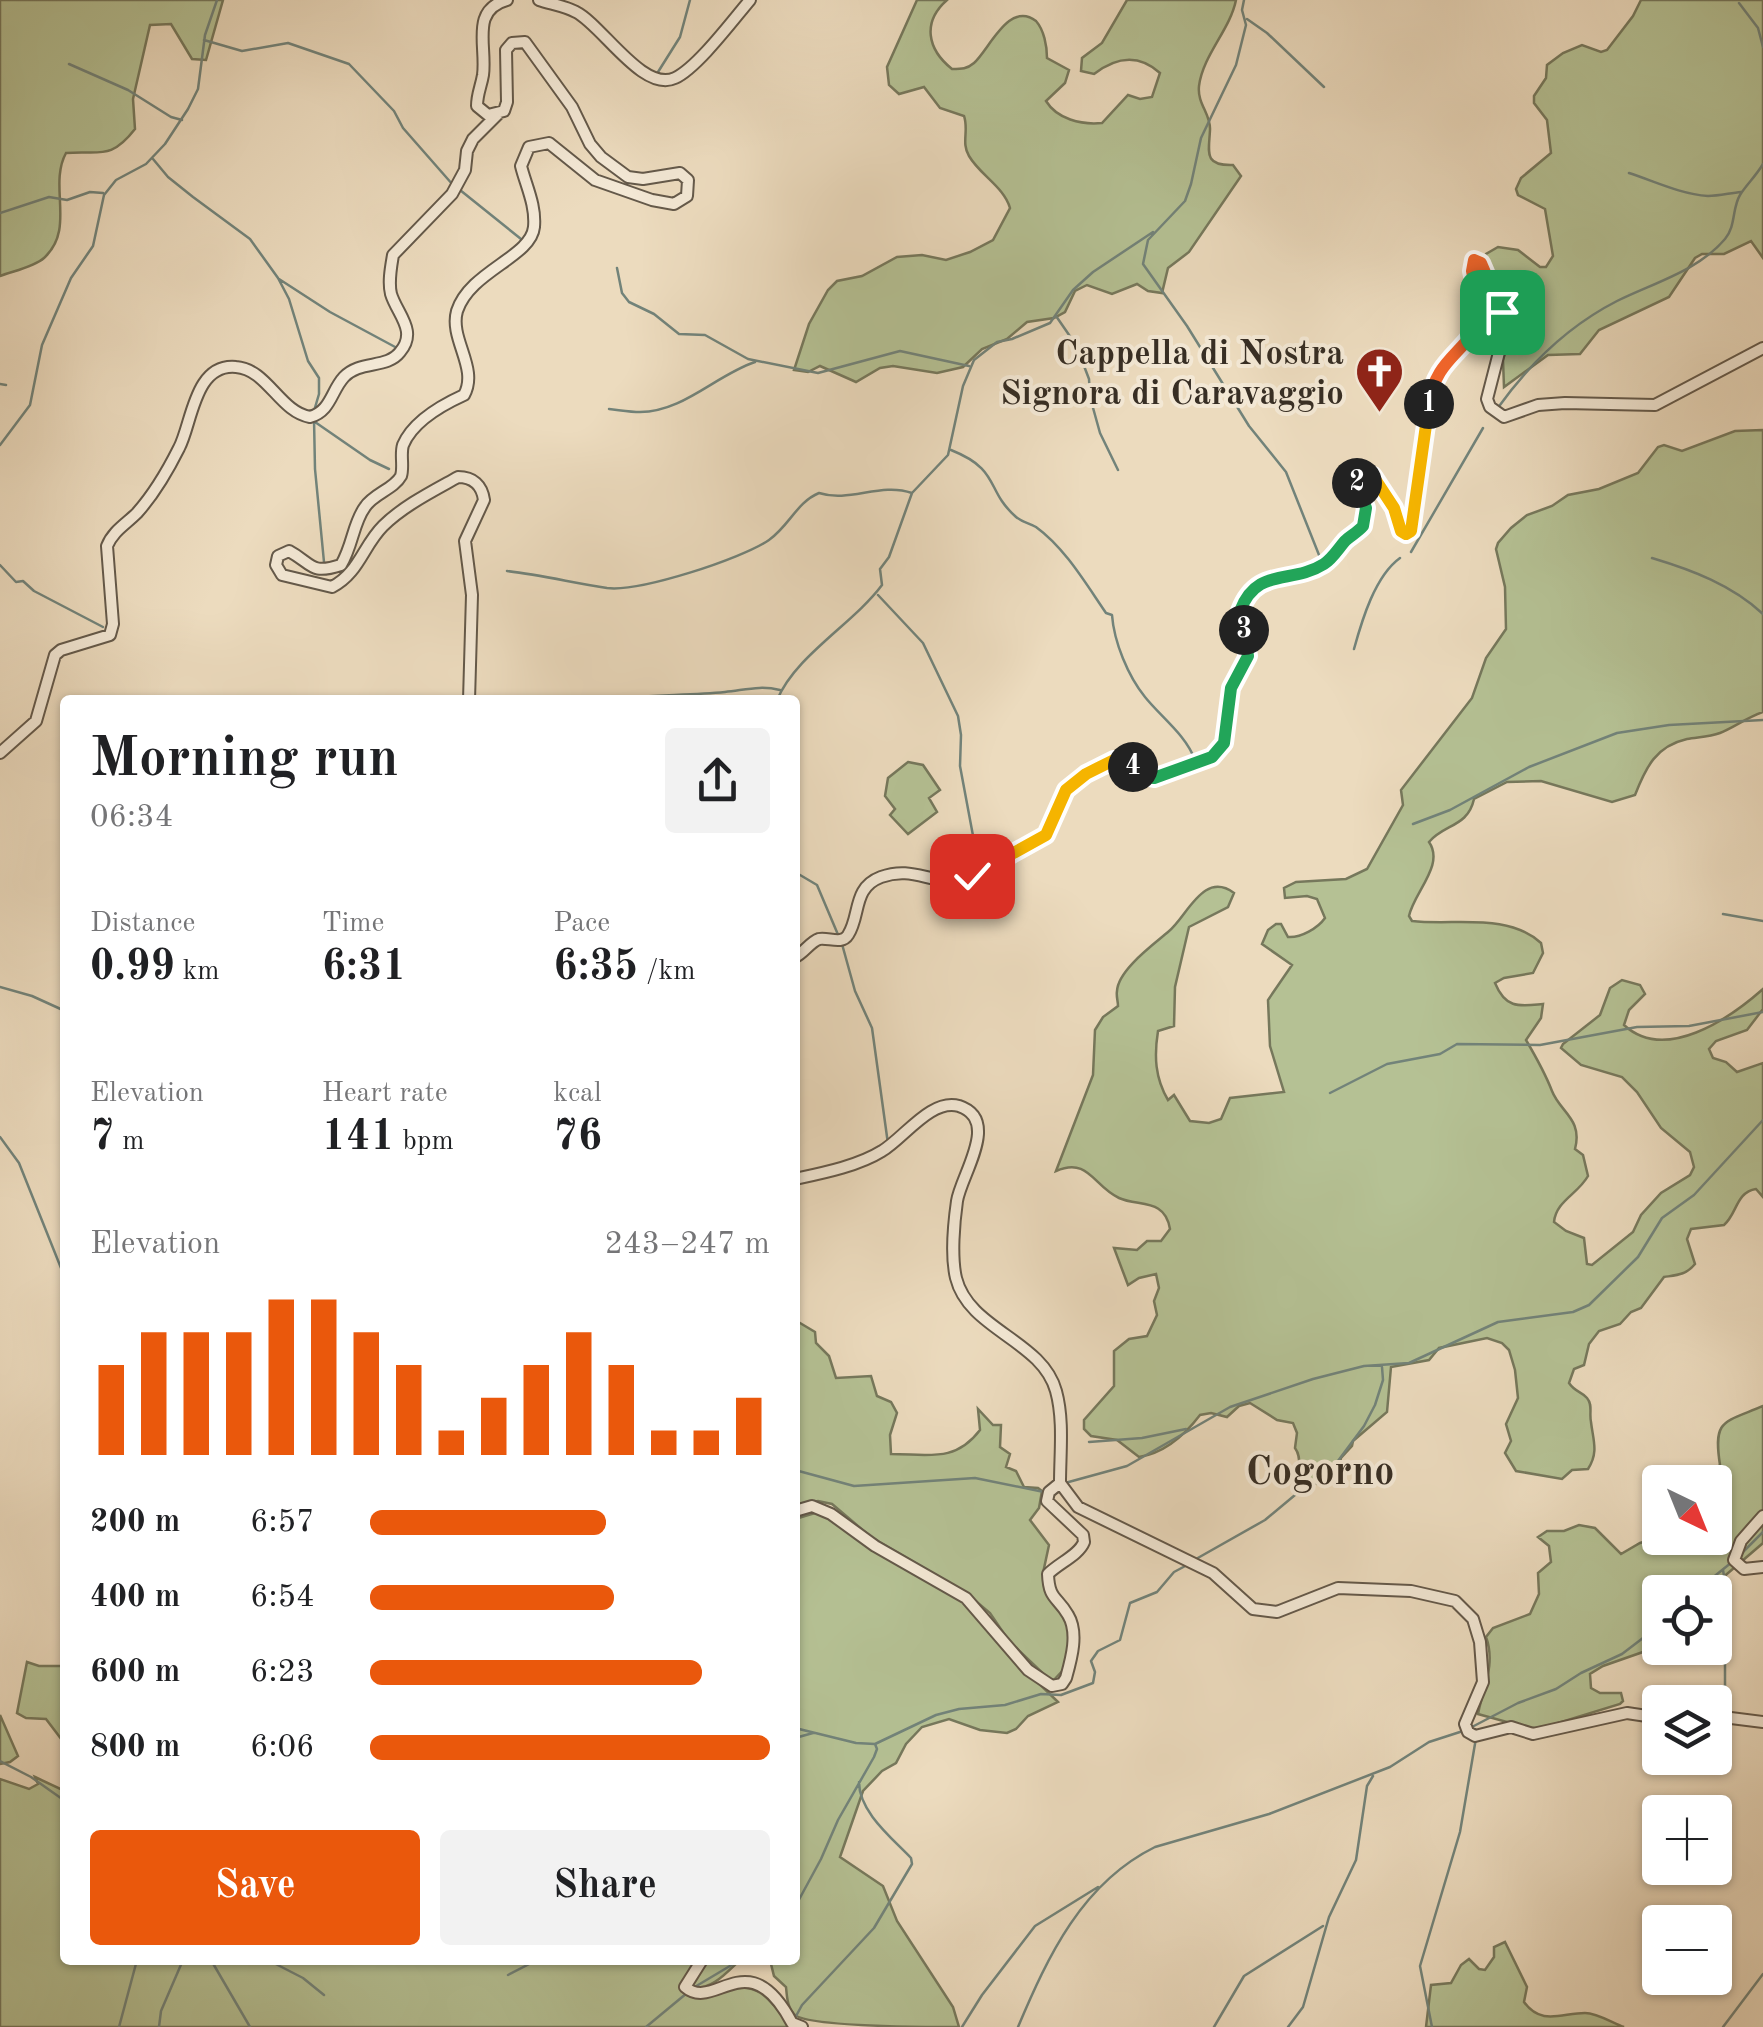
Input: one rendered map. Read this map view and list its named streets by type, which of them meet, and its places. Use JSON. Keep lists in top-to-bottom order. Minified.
{"districts":["Cogorno"],"places":{"church":["Cappella di Nostra Signora di Caravaggio"]},"north":"bottom right","page":{"pins":["1","2","3","4"],"heading":["Morning run","06:34"],"stats":[["Distance","0.99 km"],["Time","6:31"],["Pace","6:35 /km"],["Elevation","7 m"],["Heart rate","141 bpm"],["kcal","76"]],"chart":["Elevation","243–247 m"],"map_buttons":["+","−"],"list":[{"name":"200 m","note":"6:57"},{"name":"400 m","note":"6:54"},{"name":"600 m","note":"6:23"},{"name":"800 m","note":"6:06"}],"buttons":["Save","Share"]}}
